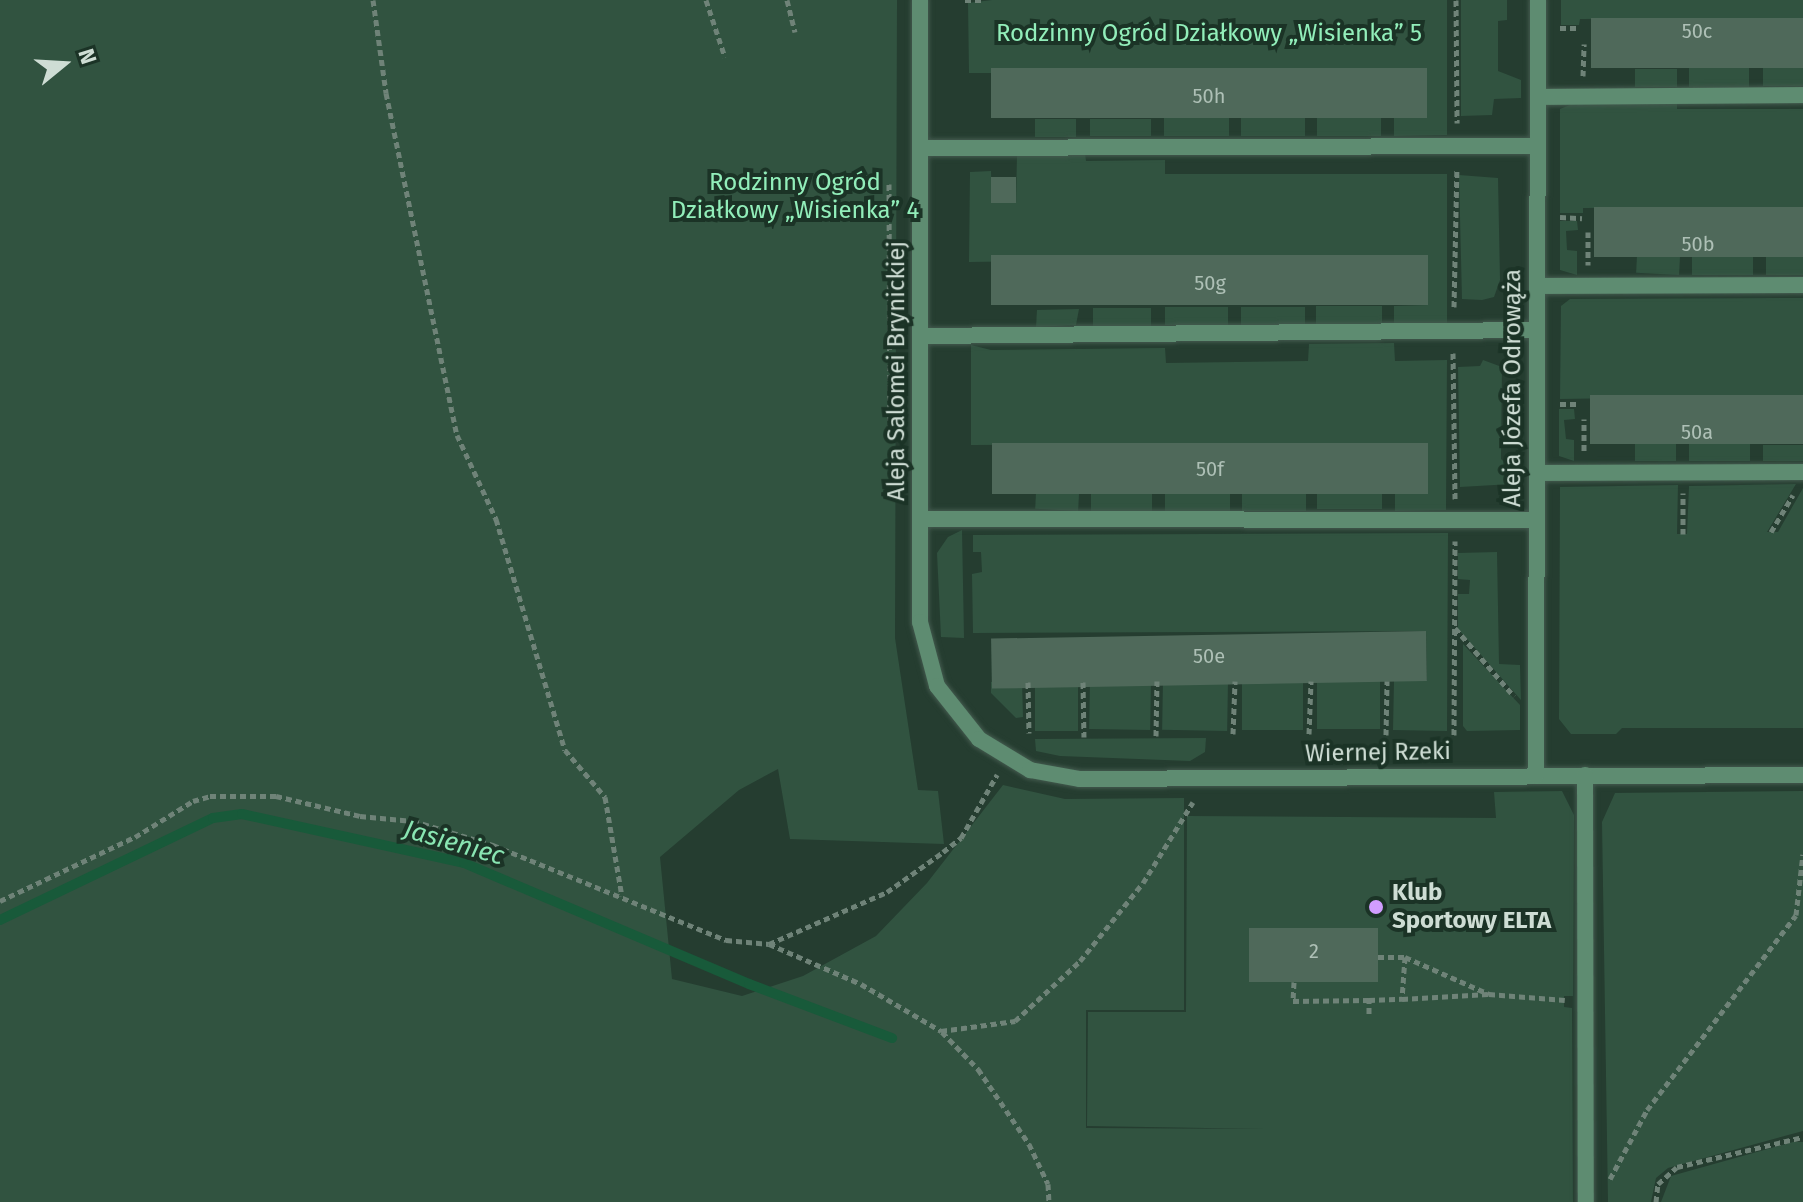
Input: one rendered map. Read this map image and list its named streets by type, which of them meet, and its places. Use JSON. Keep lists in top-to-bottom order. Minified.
{"streets":{"street":["Aleja Salomei Brynickiej","Aleja Józefa Odrowąża","Wiernej Rzeki"]},"crossings":[["Aleja Salomei Brynickiej","Wiernej Rzeki"],["Aleja Józefa Odrowąża","Wiernej Rzeki"]],"water":["Jasieniec"],"parks":["Rodzinny Ogród Działkowy „Wisienka” 5","Rodzinny Ogród Działkowy „Wisienka” 4"],"places":["Klub Sportowy ELTA"],"house_numbers":["50c","50h","50b","50g","50a","50f","50e","2"],"north":"right"}
